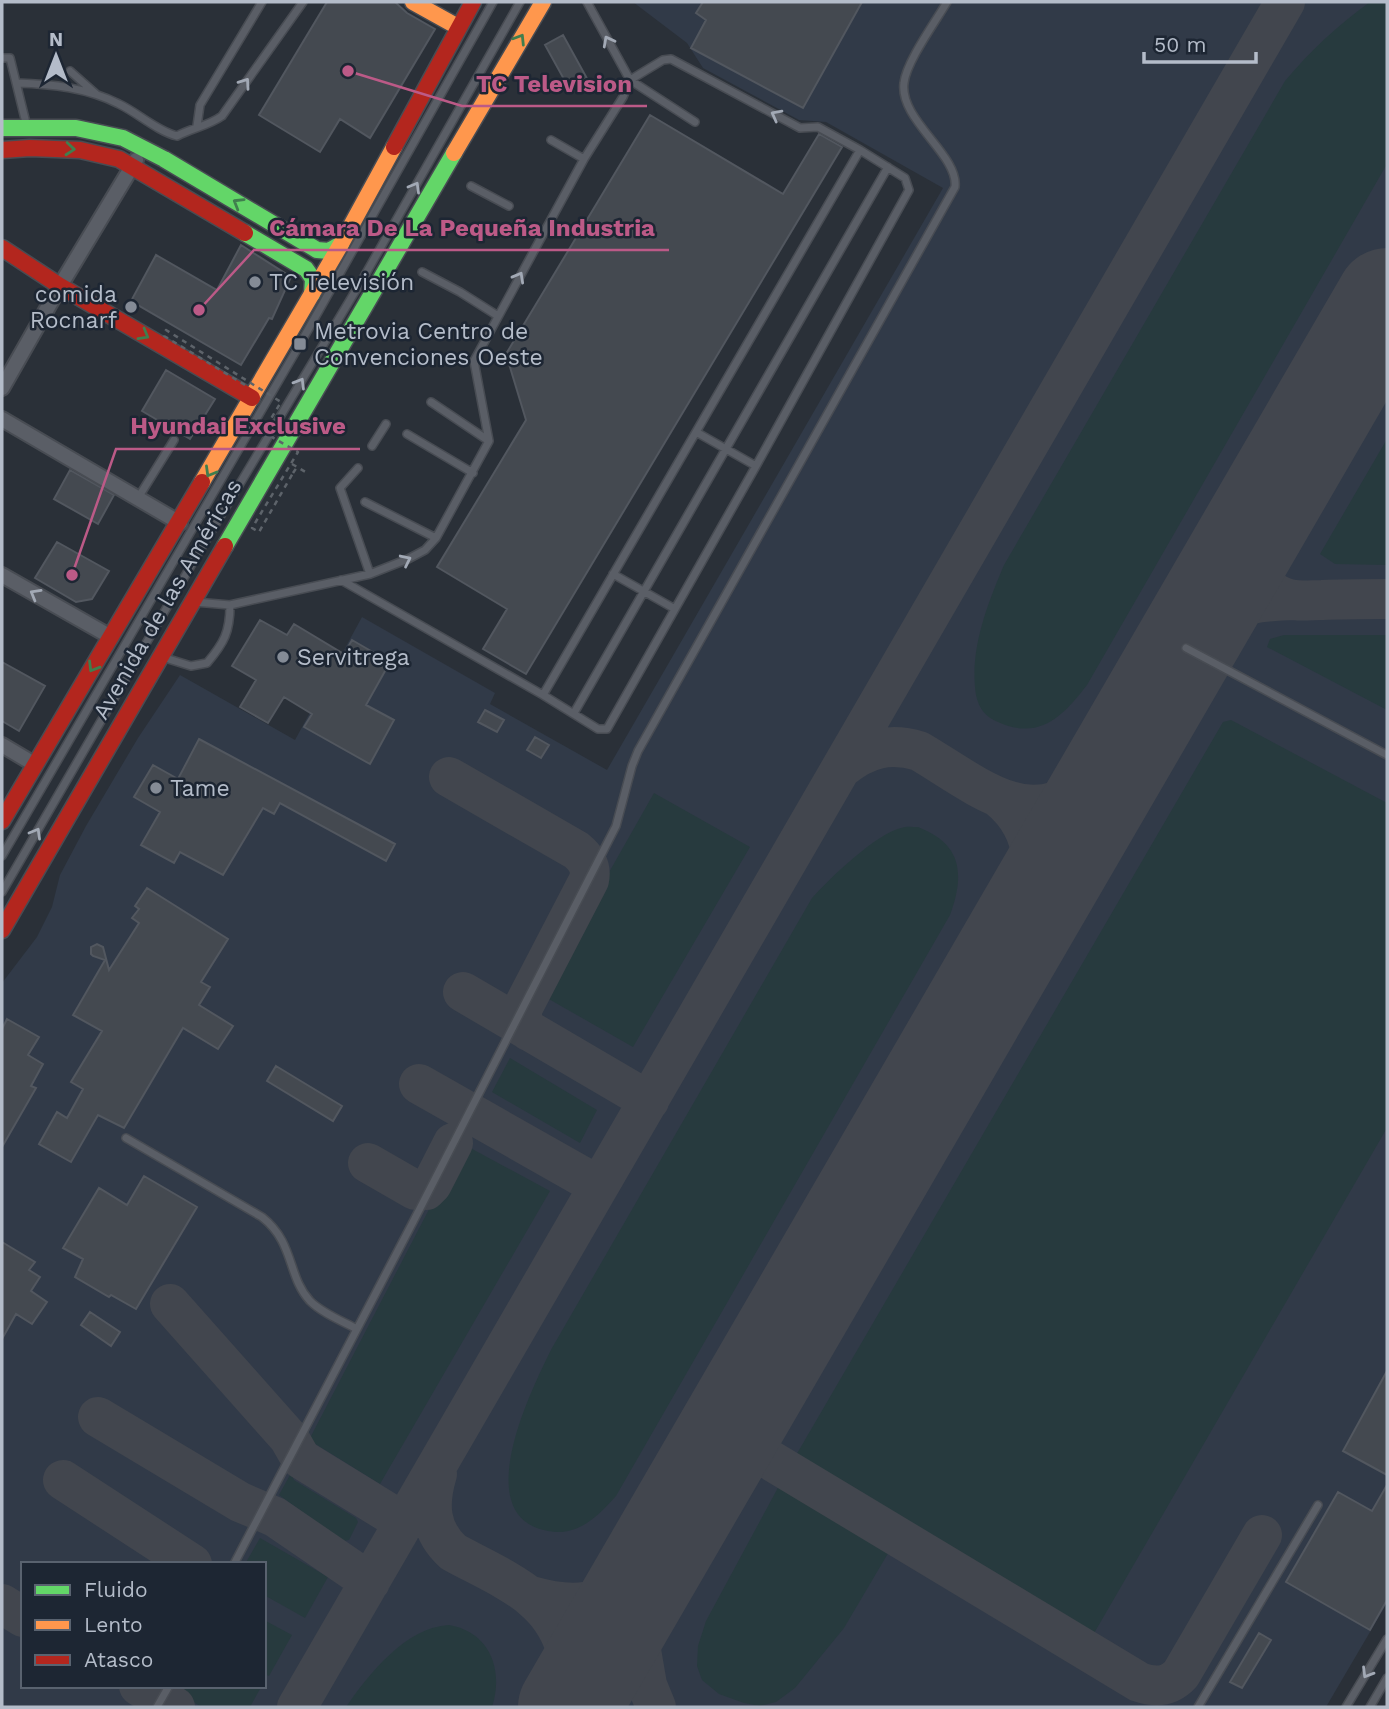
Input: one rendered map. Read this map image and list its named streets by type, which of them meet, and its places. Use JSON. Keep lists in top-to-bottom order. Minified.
{"streets":{"main road":["Avenida de las Américas"]},"places":{"other":["TC Television","TC Televisión","comida Rocnarf","Cámara De La Pequeña Industria","Hyundai Exclusive","Servitrega","Tame"],"transit":["Metrovia Centro de Convenciones Oeste"]},"legend":["Fluido","Lento","Atasco"],"scale_bar":"50 m","north":"top"}
